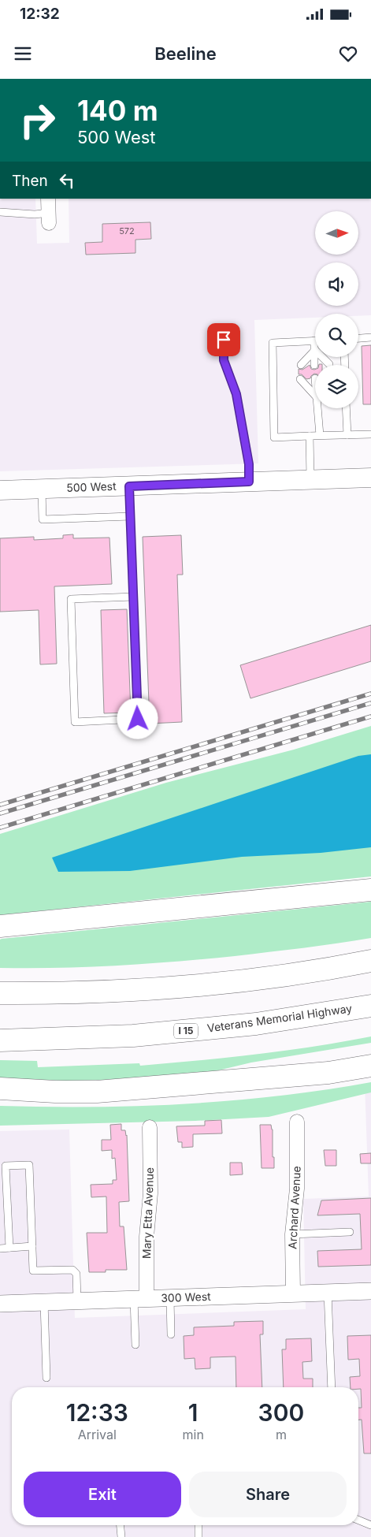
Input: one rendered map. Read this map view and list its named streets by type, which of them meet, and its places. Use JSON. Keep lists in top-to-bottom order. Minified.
{"streets":{"highway":["Veterans Memorial Highway","I 15"],"main road":["500 West"],"street":["Archard Avenue","Mary Etta Avenue","300 West"]},"crossings":[["Archard Avenue","300 West"],["Mary Etta Avenue","300 West"]],"house_numbers":["572"],"north":"right","page":{"status":"12:32","header":"Beeline","turn":["140 m","500 West"],"then":"Then","eta":["12:33","Arrival","1","min","300","m"],"buttons":["Exit","Share"]}}
